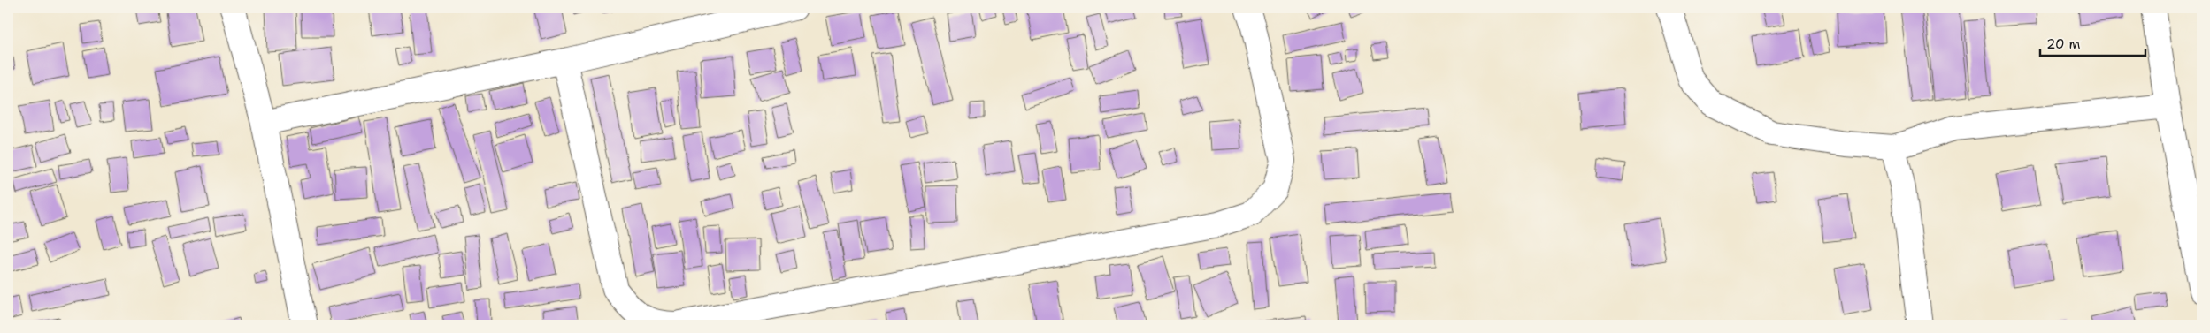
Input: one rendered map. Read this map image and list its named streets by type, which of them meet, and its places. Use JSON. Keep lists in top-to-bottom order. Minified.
{"scale_bar":"20 m"}
